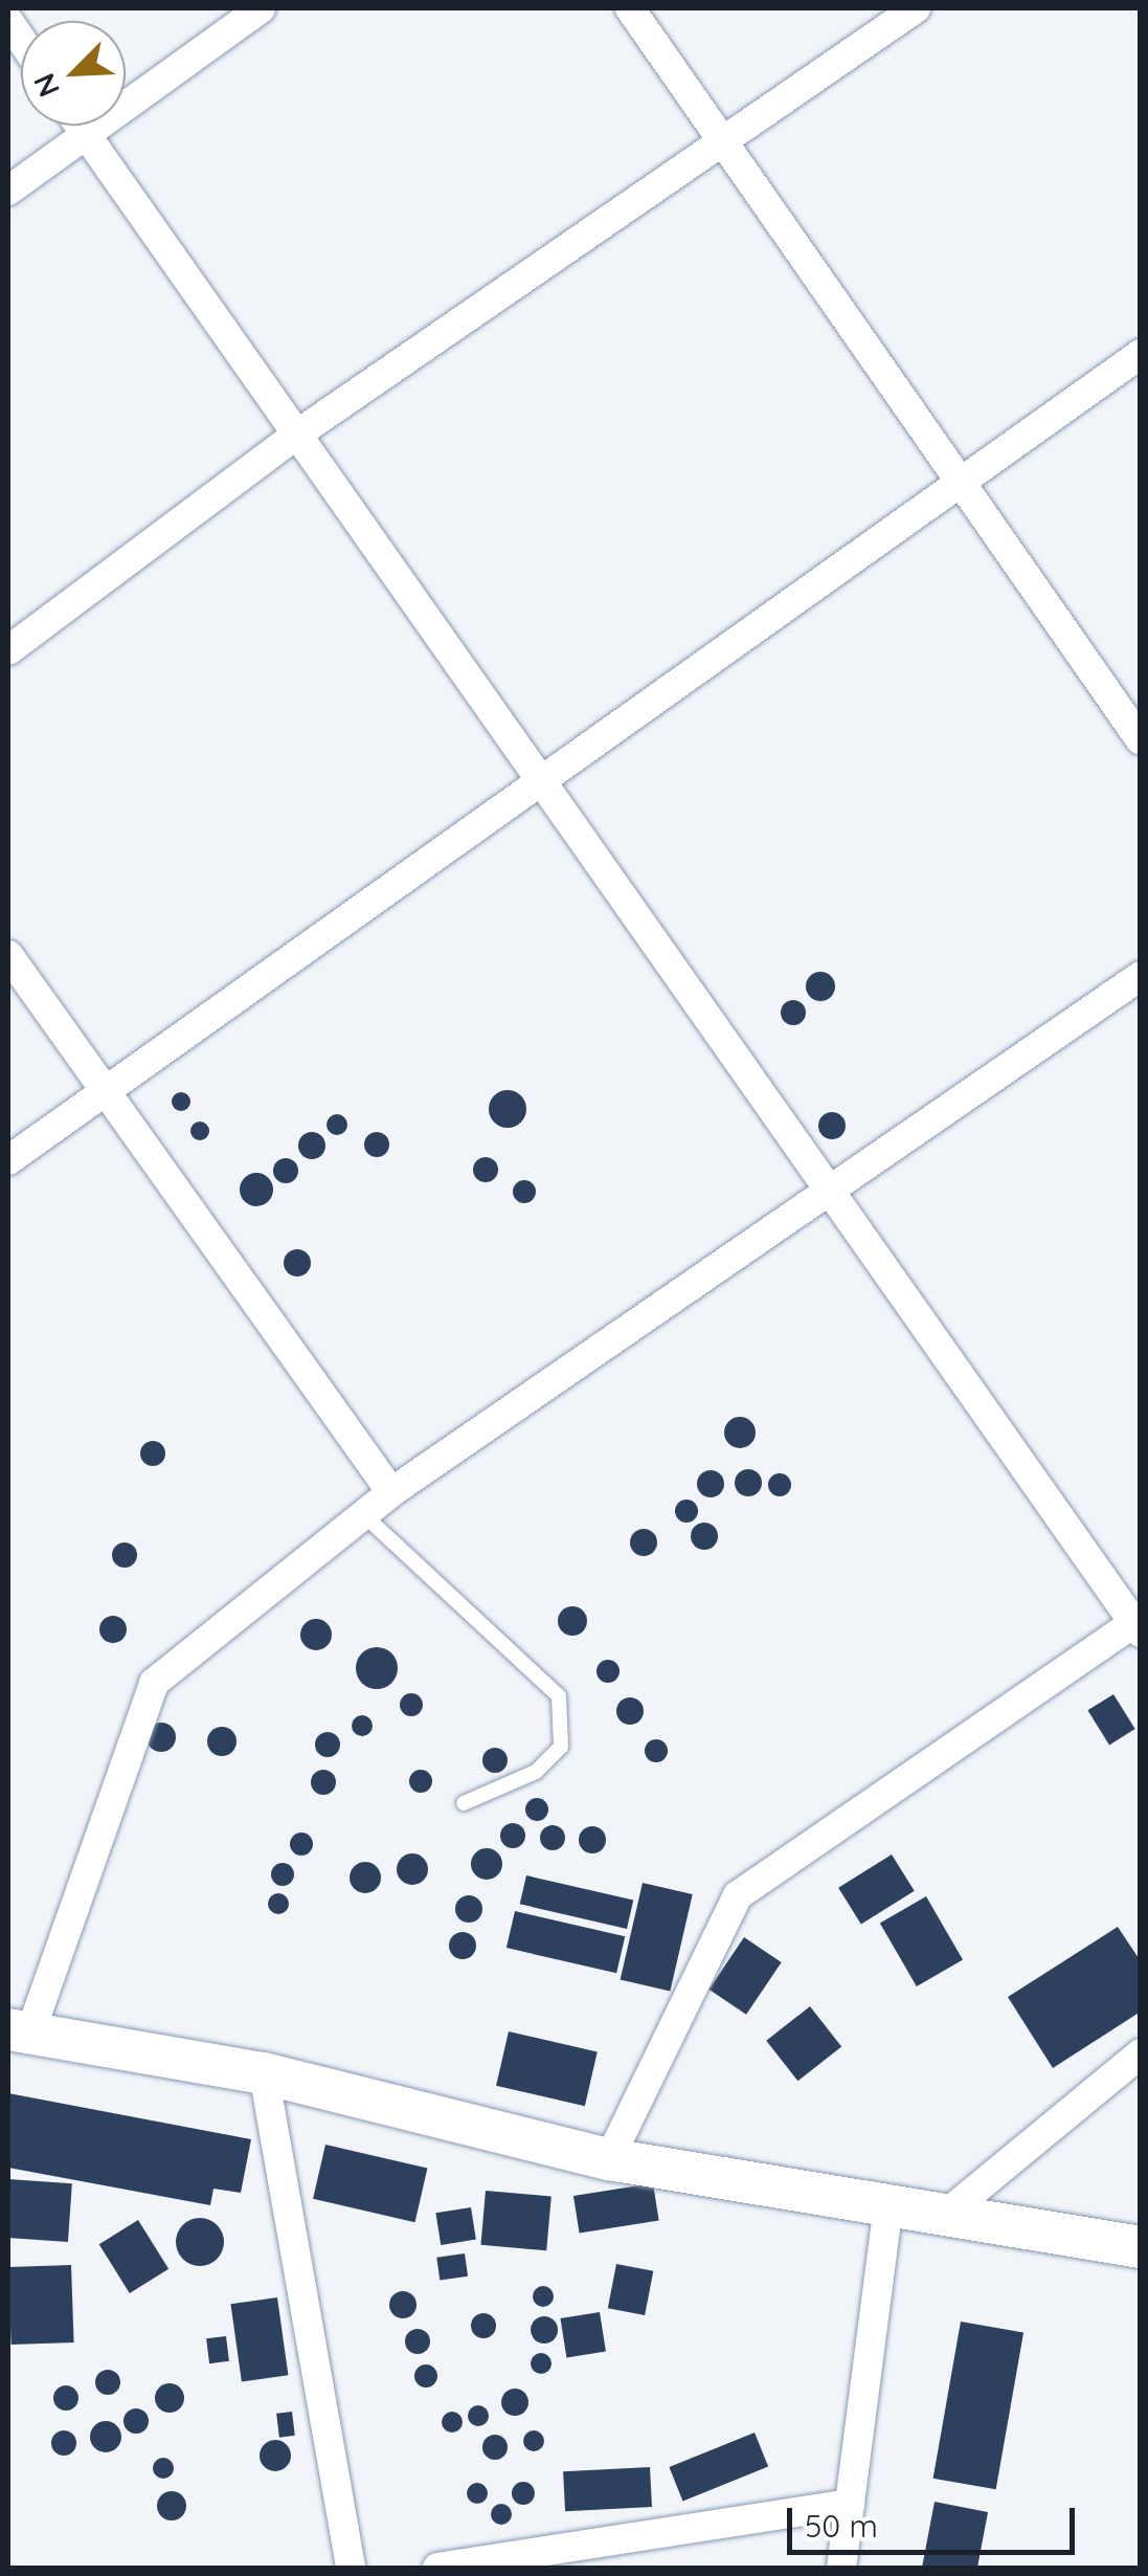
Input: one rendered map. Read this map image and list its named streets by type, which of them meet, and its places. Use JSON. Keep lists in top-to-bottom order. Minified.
{"scale_bar":"50 m","north":"bottom left"}
